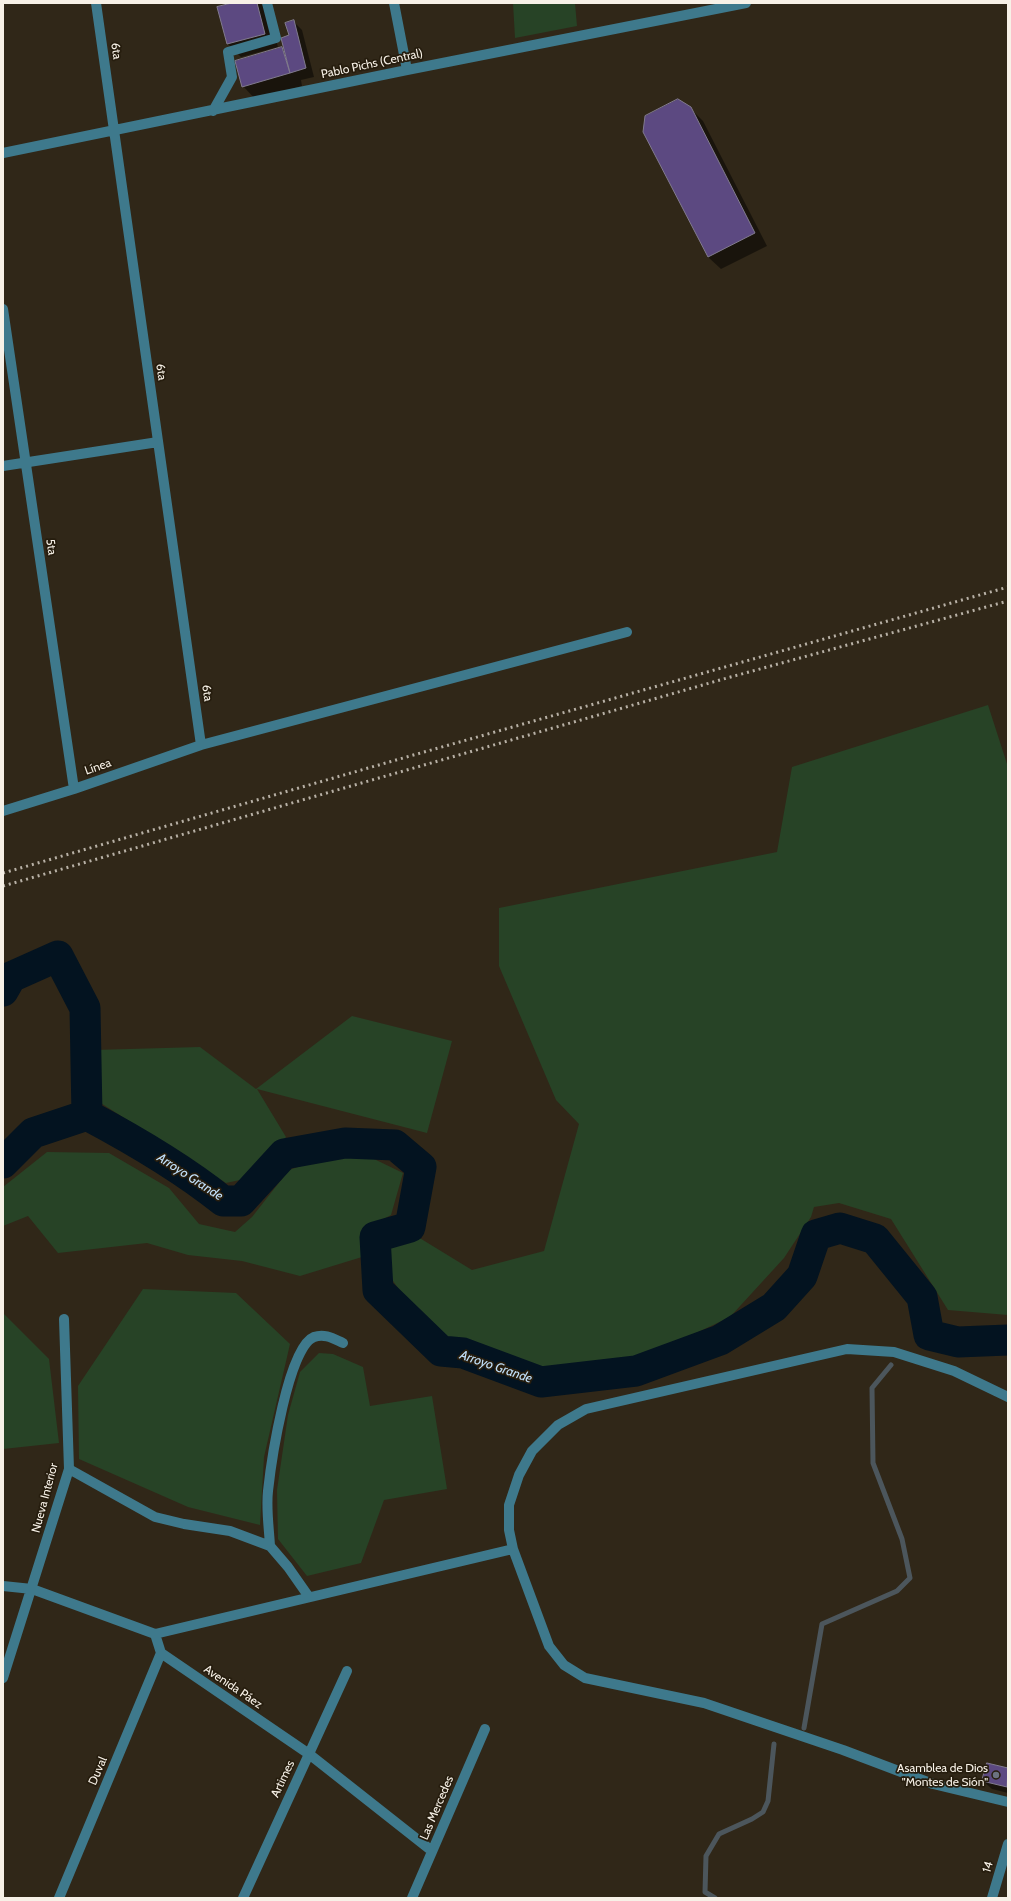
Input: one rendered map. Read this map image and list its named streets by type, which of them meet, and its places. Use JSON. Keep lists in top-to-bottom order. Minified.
{"streets":{"street":["6ta","Pablo Pichs (Central)","5ta","Línea","Nueva Interior","Avenida Páez","Duval","Artimes","Las Mercedes","14"]},"crossings":[["6ta","Pablo Pichs (Central)"],["6ta","Línea"],["5ta","Línea"],["Avenida Páez","Duval"],["Avenida Páez","Artimes"],["Avenida Páez","Las Mercedes"]],"water":["Arroyo Grande"],"places":["Asamblea de Dios \"Montes de Sión\""]}
